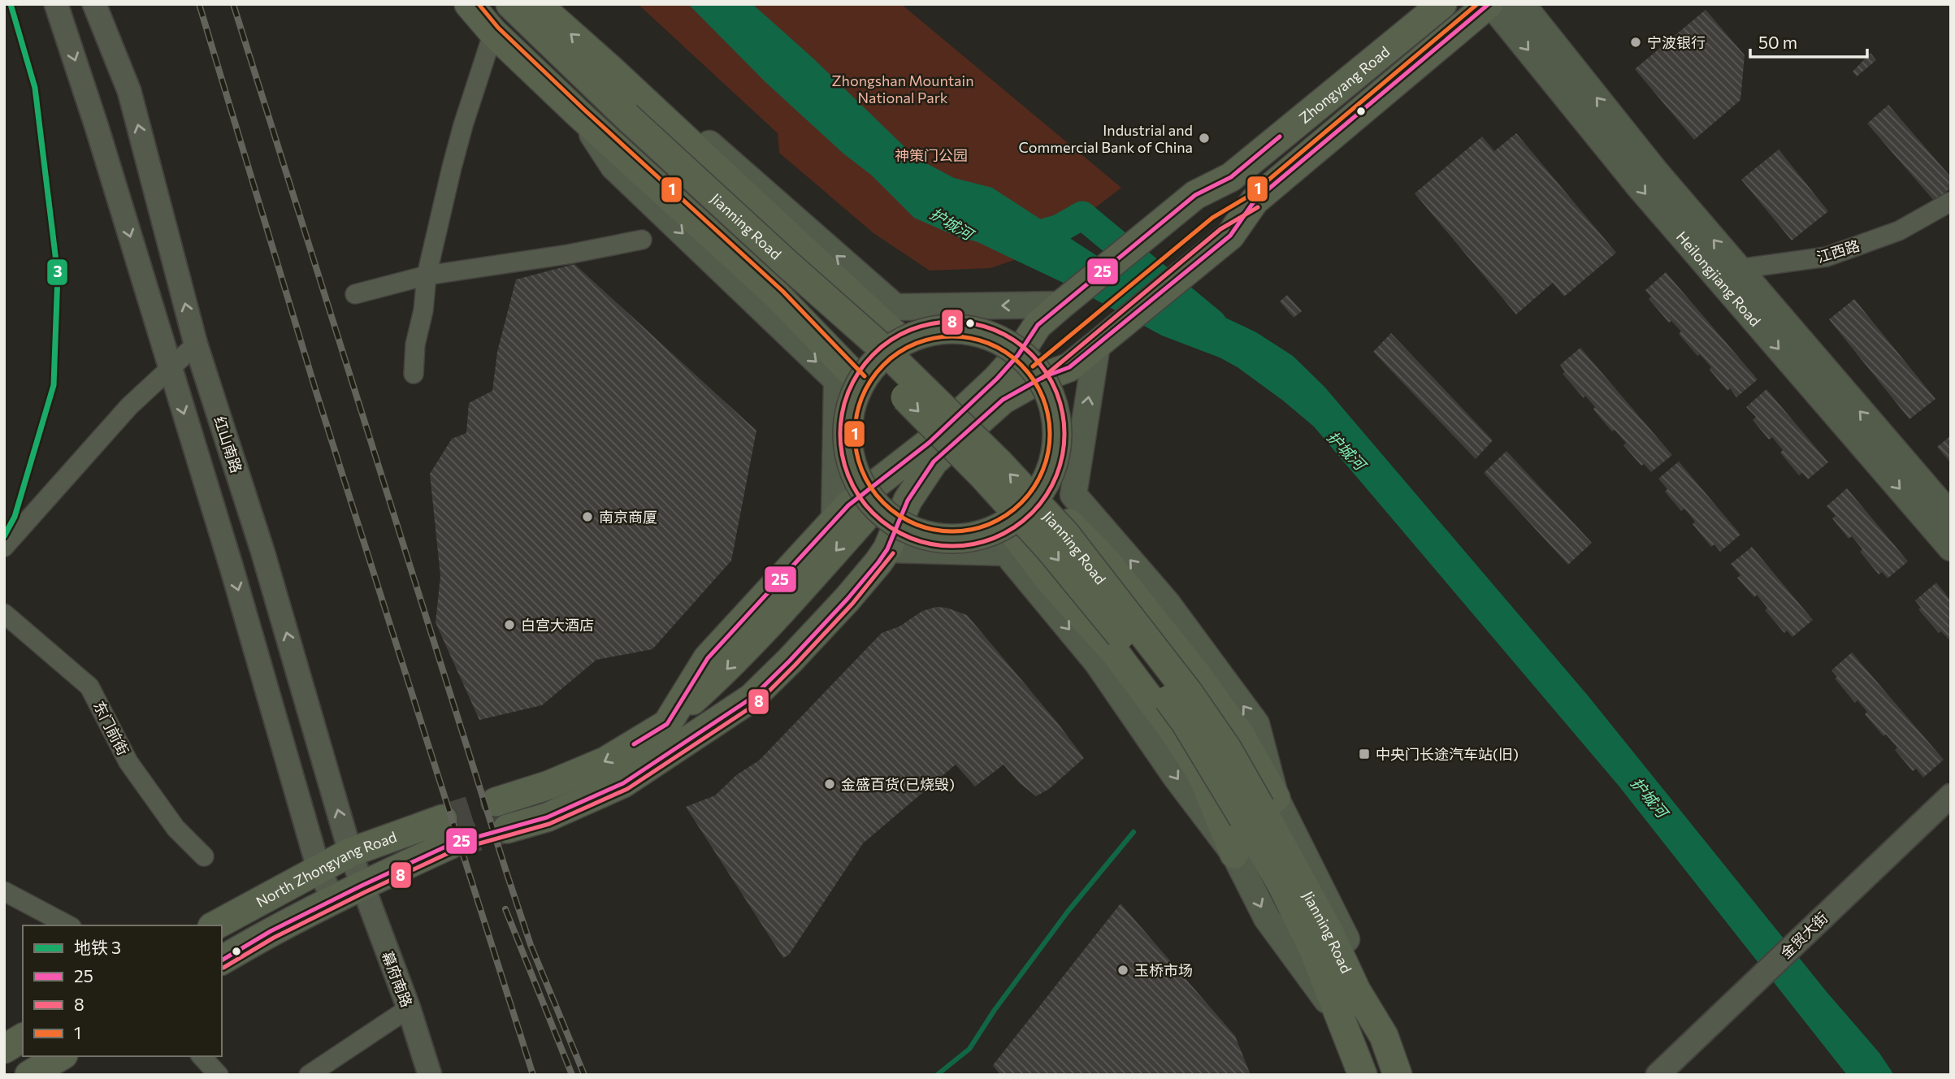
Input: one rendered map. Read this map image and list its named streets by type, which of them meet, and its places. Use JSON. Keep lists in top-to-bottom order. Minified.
{"streets":{"main road":["Zhongyang Road","Jianning Road","Heilongjiang Road","North Zhongyang Road"],"street":["江西路","红山南路","东门前街","金贸大街","幕府南路"]},"crossings":[["江西路","Heilongjiang Road"],["红山南路","North Zhongyang Road"],["红山南路","幕府南路"],["North Zhongyang Road","幕府南路"]],"water":["护城河"],"parks":["Zhongshan Mountain National Park","神策门公园"],"places":{"other":["宁波银行","Industrial and Commercial Bank of China","南京商厦","白宫大酒店","金盛百货(已烧毁)","玉桥市场"],"transit":["中央门长途汽车站(旧)"]},"lines":["metro line 3","transit line 25","transit line 1","transit line 8"],"legend":["地铁 3","25","8","1"],"scale_bar":"50 m"}
